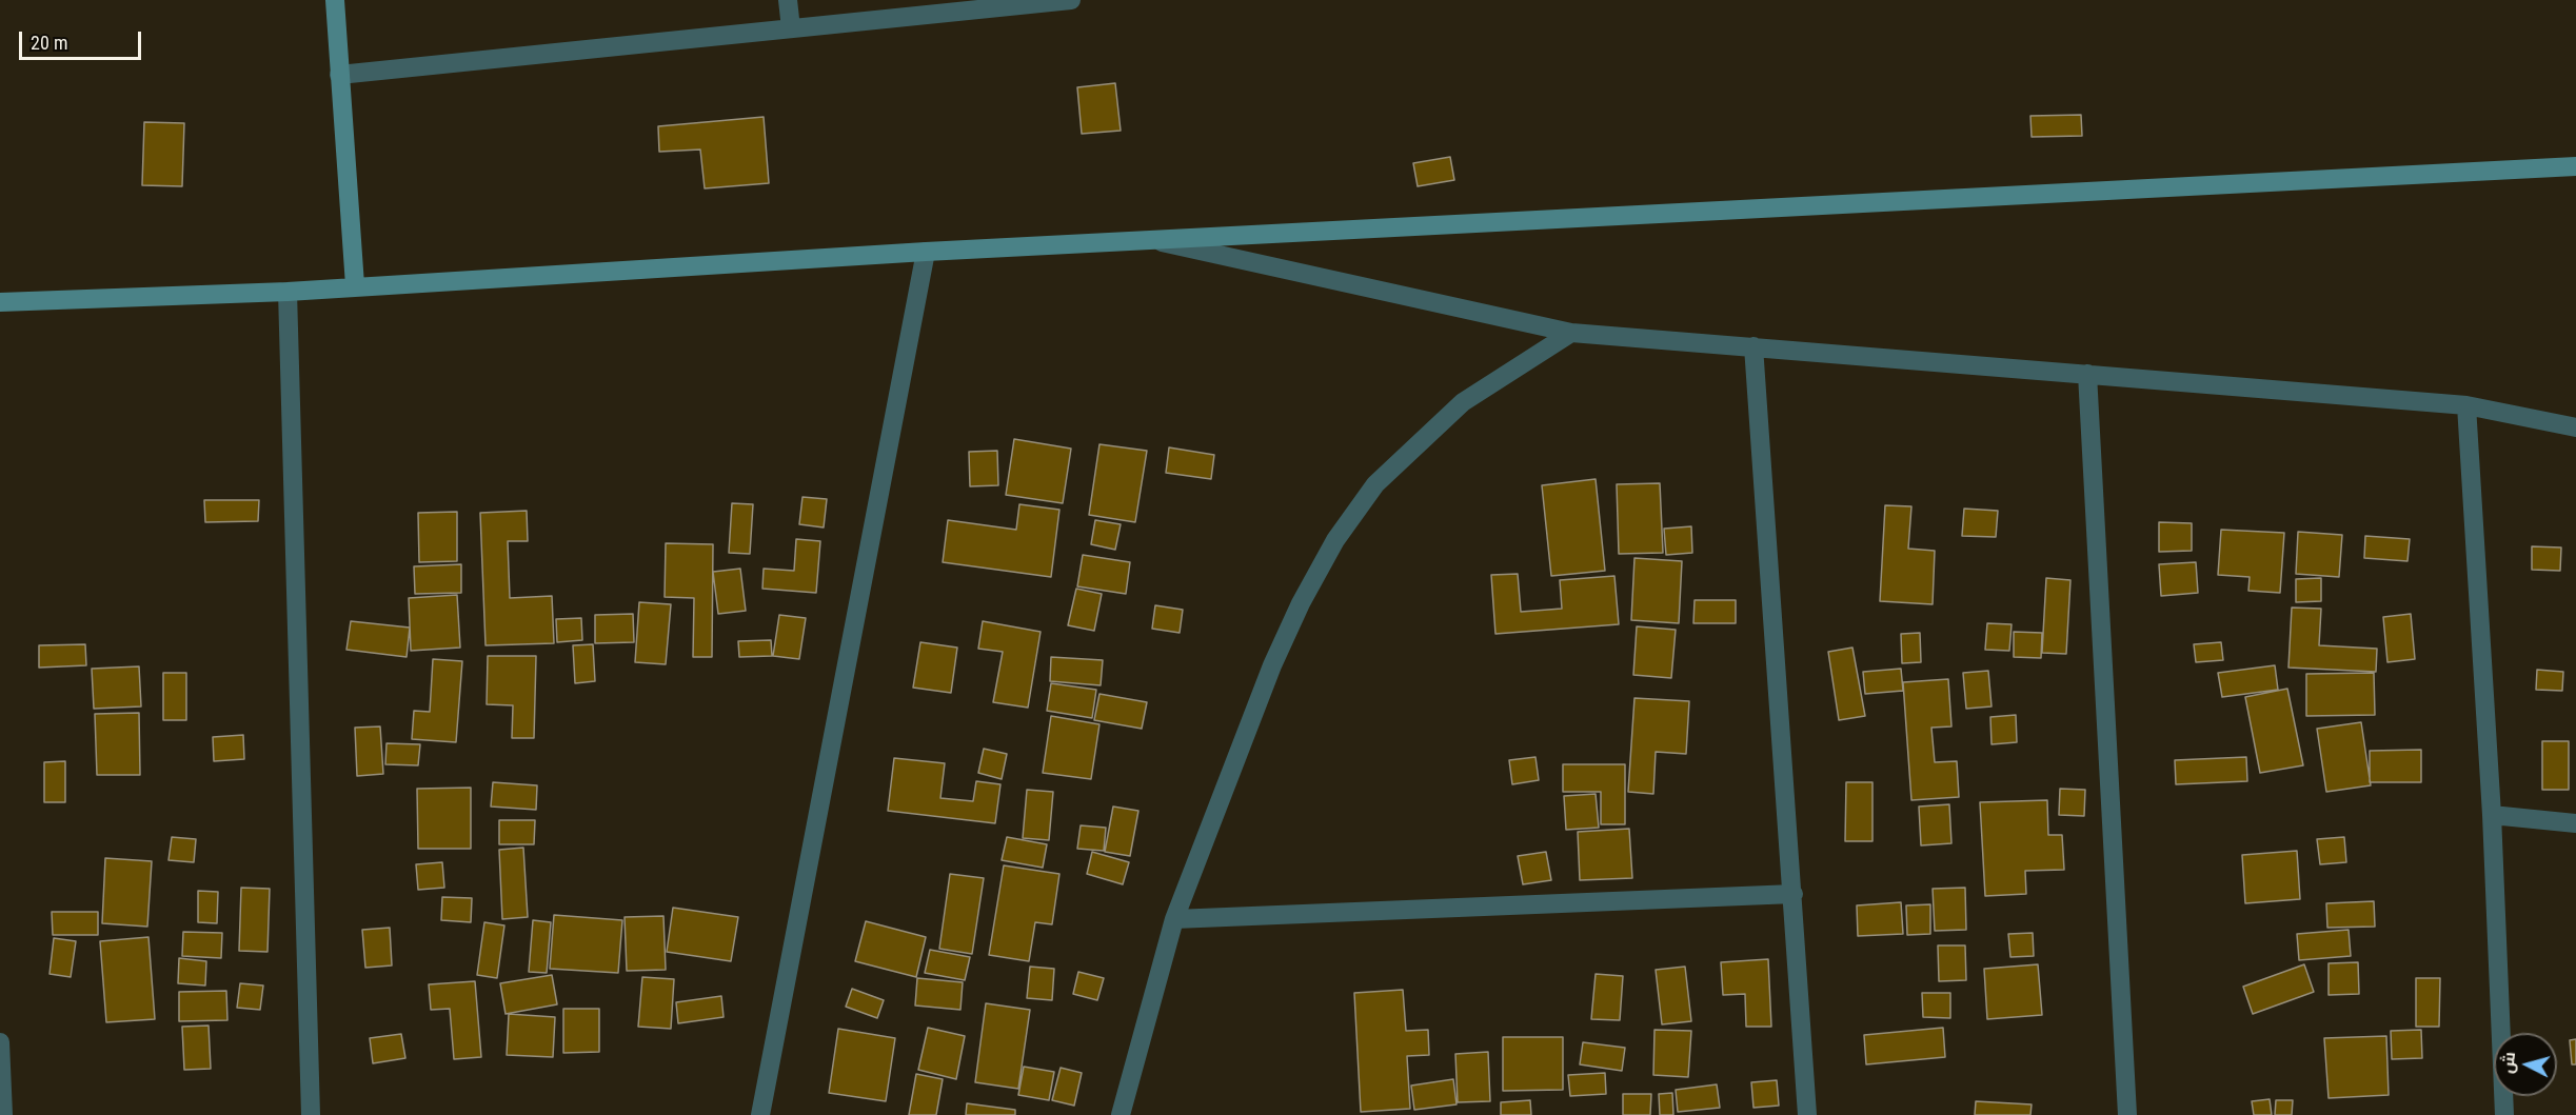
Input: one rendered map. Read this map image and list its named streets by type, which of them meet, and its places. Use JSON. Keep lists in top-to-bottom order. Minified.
{"scale_bar":"20 m","north":"left"}
